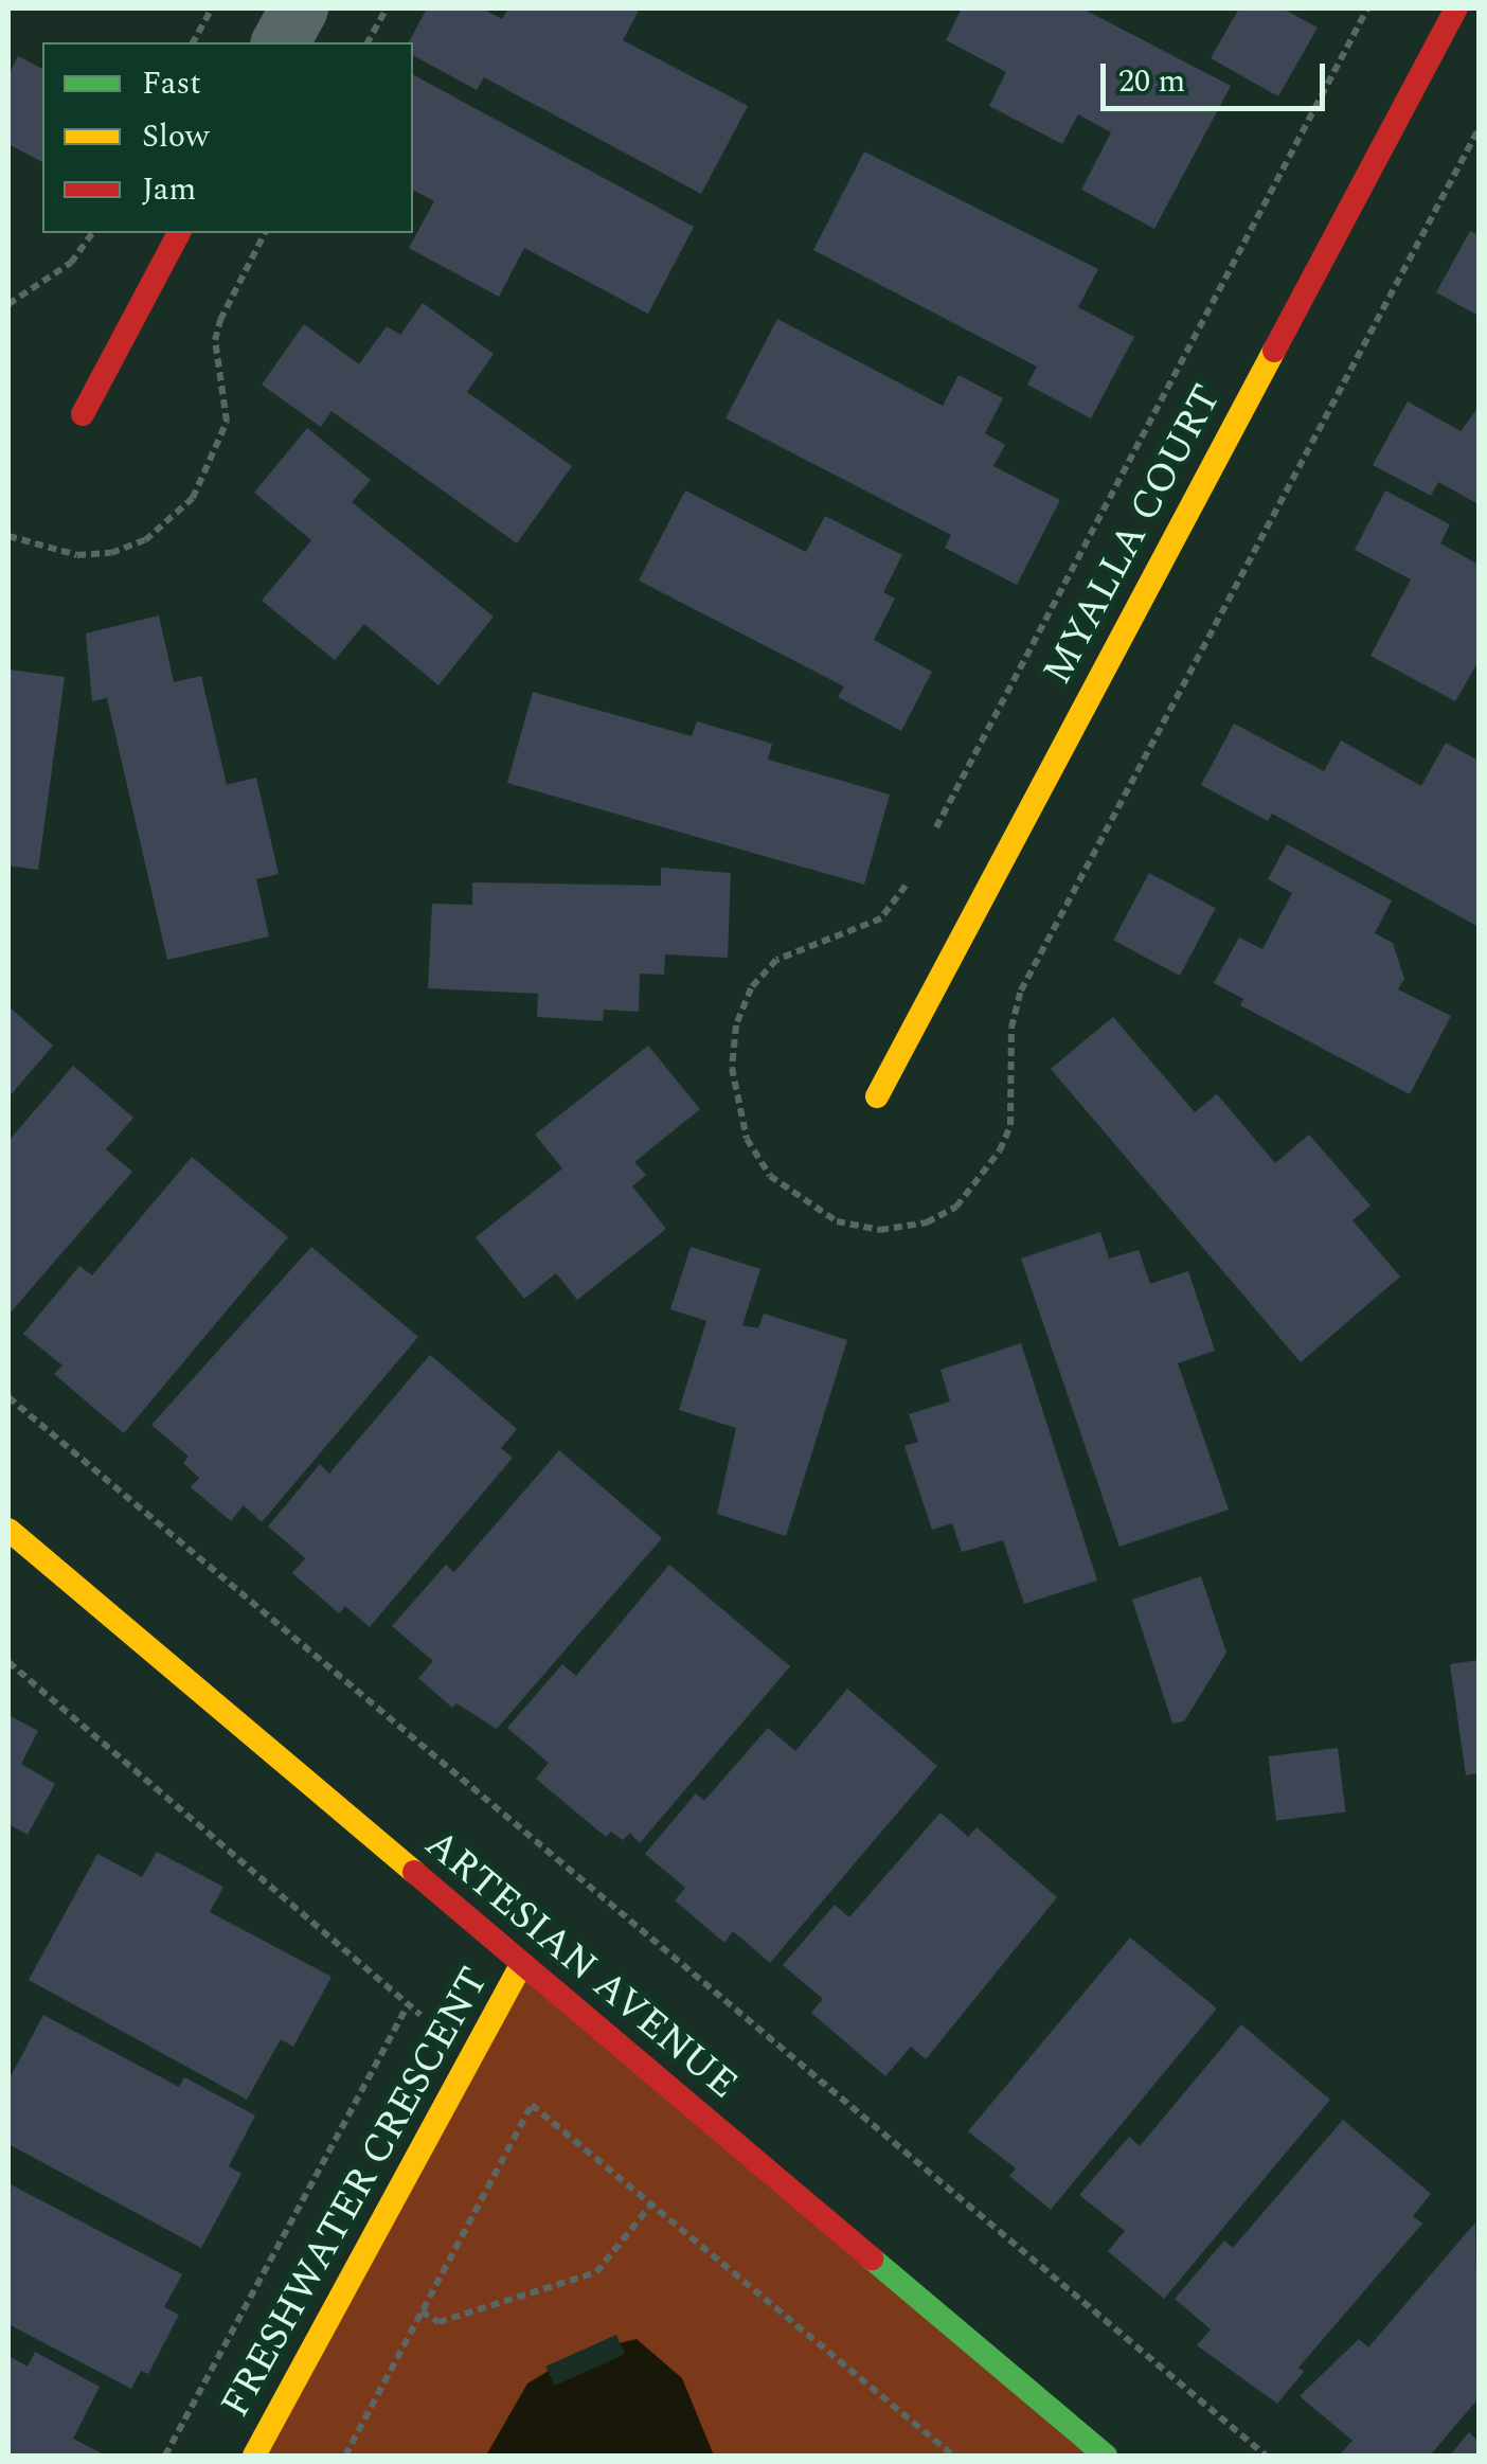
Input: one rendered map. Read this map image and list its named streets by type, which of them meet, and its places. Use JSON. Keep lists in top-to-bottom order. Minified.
{"streets":{"street":["MYALLA COURT","ARTESIAN AVENUE","FRESHWATER CRESCENT"]},"crossings":[["ARTESIAN AVENUE","FRESHWATER CRESCENT"]],"legend":["Fast","Slow","Jam"],"scale_bar":"20 m"}
